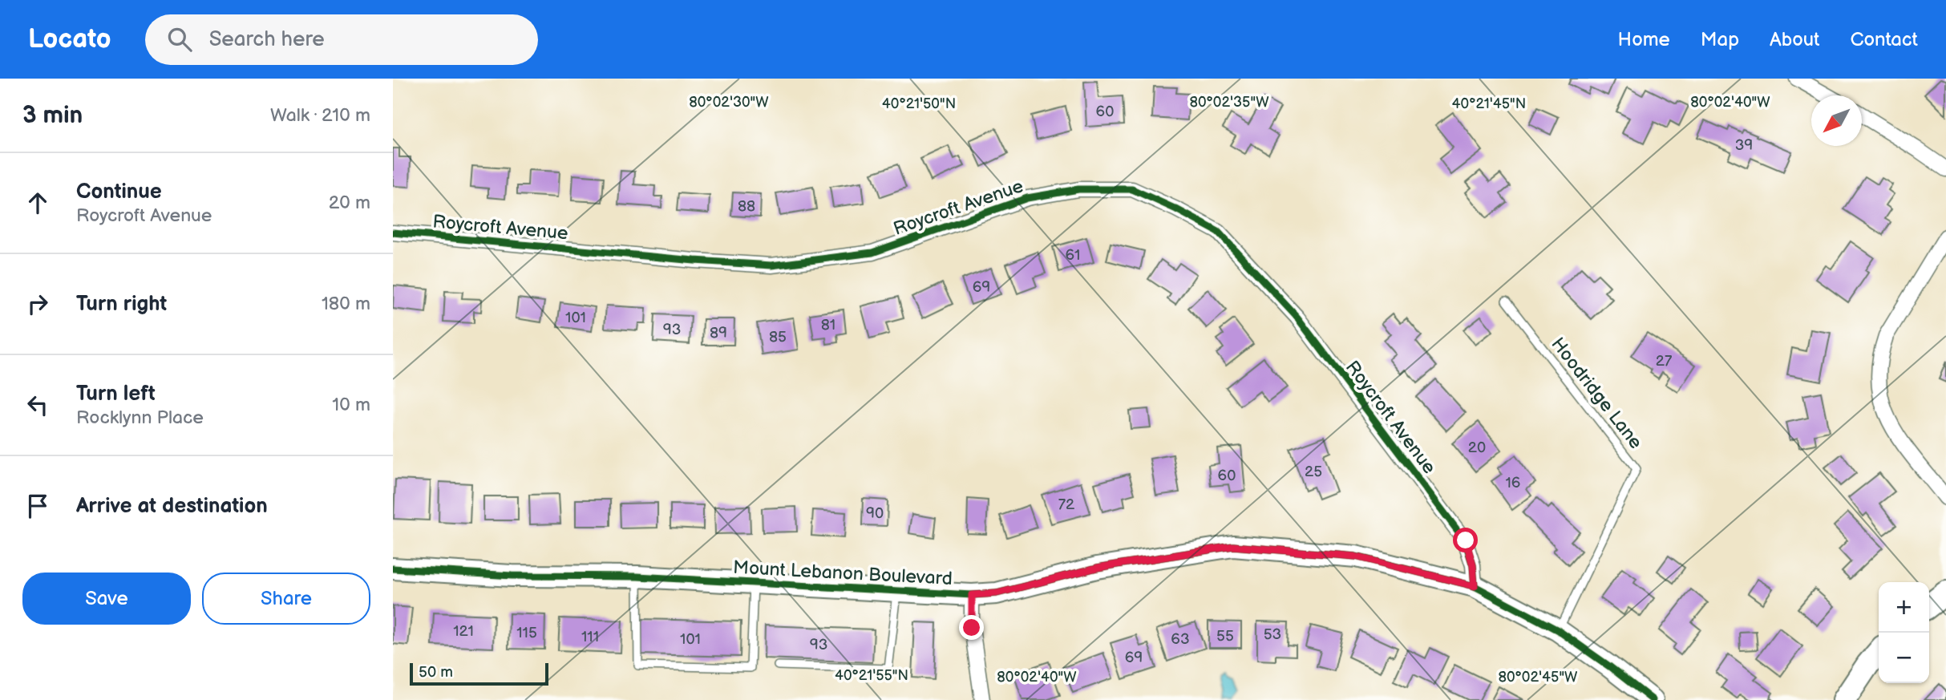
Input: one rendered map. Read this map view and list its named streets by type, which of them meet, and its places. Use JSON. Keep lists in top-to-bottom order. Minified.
{"streets":{"street":["Roycroft Avenue","Mount Lebanon Boulevard"],"lane":["Hoodridge Lane"]},"crossings":[["Roycroft Avenue","Mount Lebanon Boulevard"],["Hoodridge Lane","Mount Lebanon Boulevard"]],"house_numbers":["60","39","88","61","69","101","81","93","89","85","27","20","25","60","16","72","90","121","115","53","55","111","101","63","93","69"],"scale_bar":"50 m","north":"bottom left","page":{"header":"Locato","search":"Search here","nav":["Home","Map","About","Contact"],"heading":["3 min","Walk · 210 m"],"list":[["Continue","Roycroft Avenue","20 m"],["Turn right","180 m"],["Turn left","Rocklynn Place","10 m"],"Arrive at destination"],"buttons":["Save","Share"],"map_buttons":["+","−"],"scale":"50 m"},"coordinates":["80°02'30\"W","80°02'35\"W","80°02'40\"W","40°21'45\"N","40°21'50\"N","40°21'55\"N","80°02'45\"W"]}
